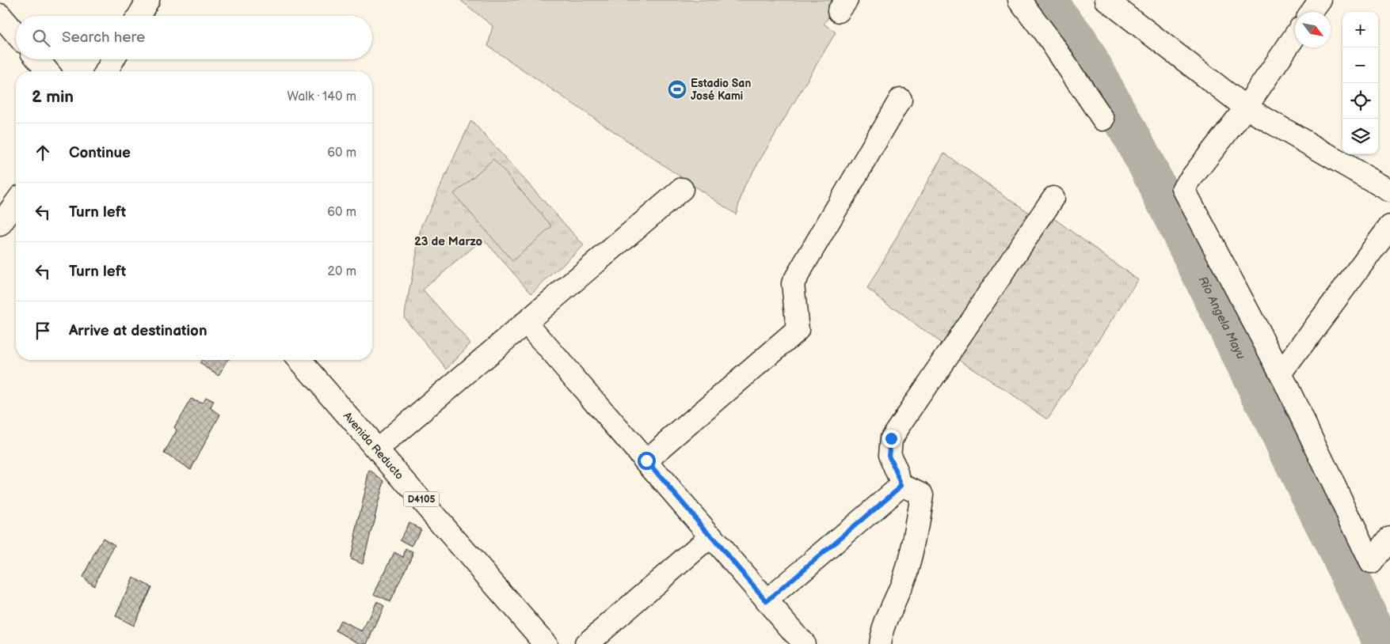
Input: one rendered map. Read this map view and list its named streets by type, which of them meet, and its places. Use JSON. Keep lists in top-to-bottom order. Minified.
{"streets":{"street":["Avenida Reducto","D4105"]},"districts":["23 de Marzo"],"water":["Río Angela Mayu"],"places":{"sports":["Estadio San José Kami"]},"north":"bottom right","page":{"map_buttons":["+","−"],"search":"Search here","heading":["2 min","Walk · 140 m"],"list":[["Continue","60 m"],["Turn left","60 m"],["Turn left","20 m"],"Arrive at destination"]}}
